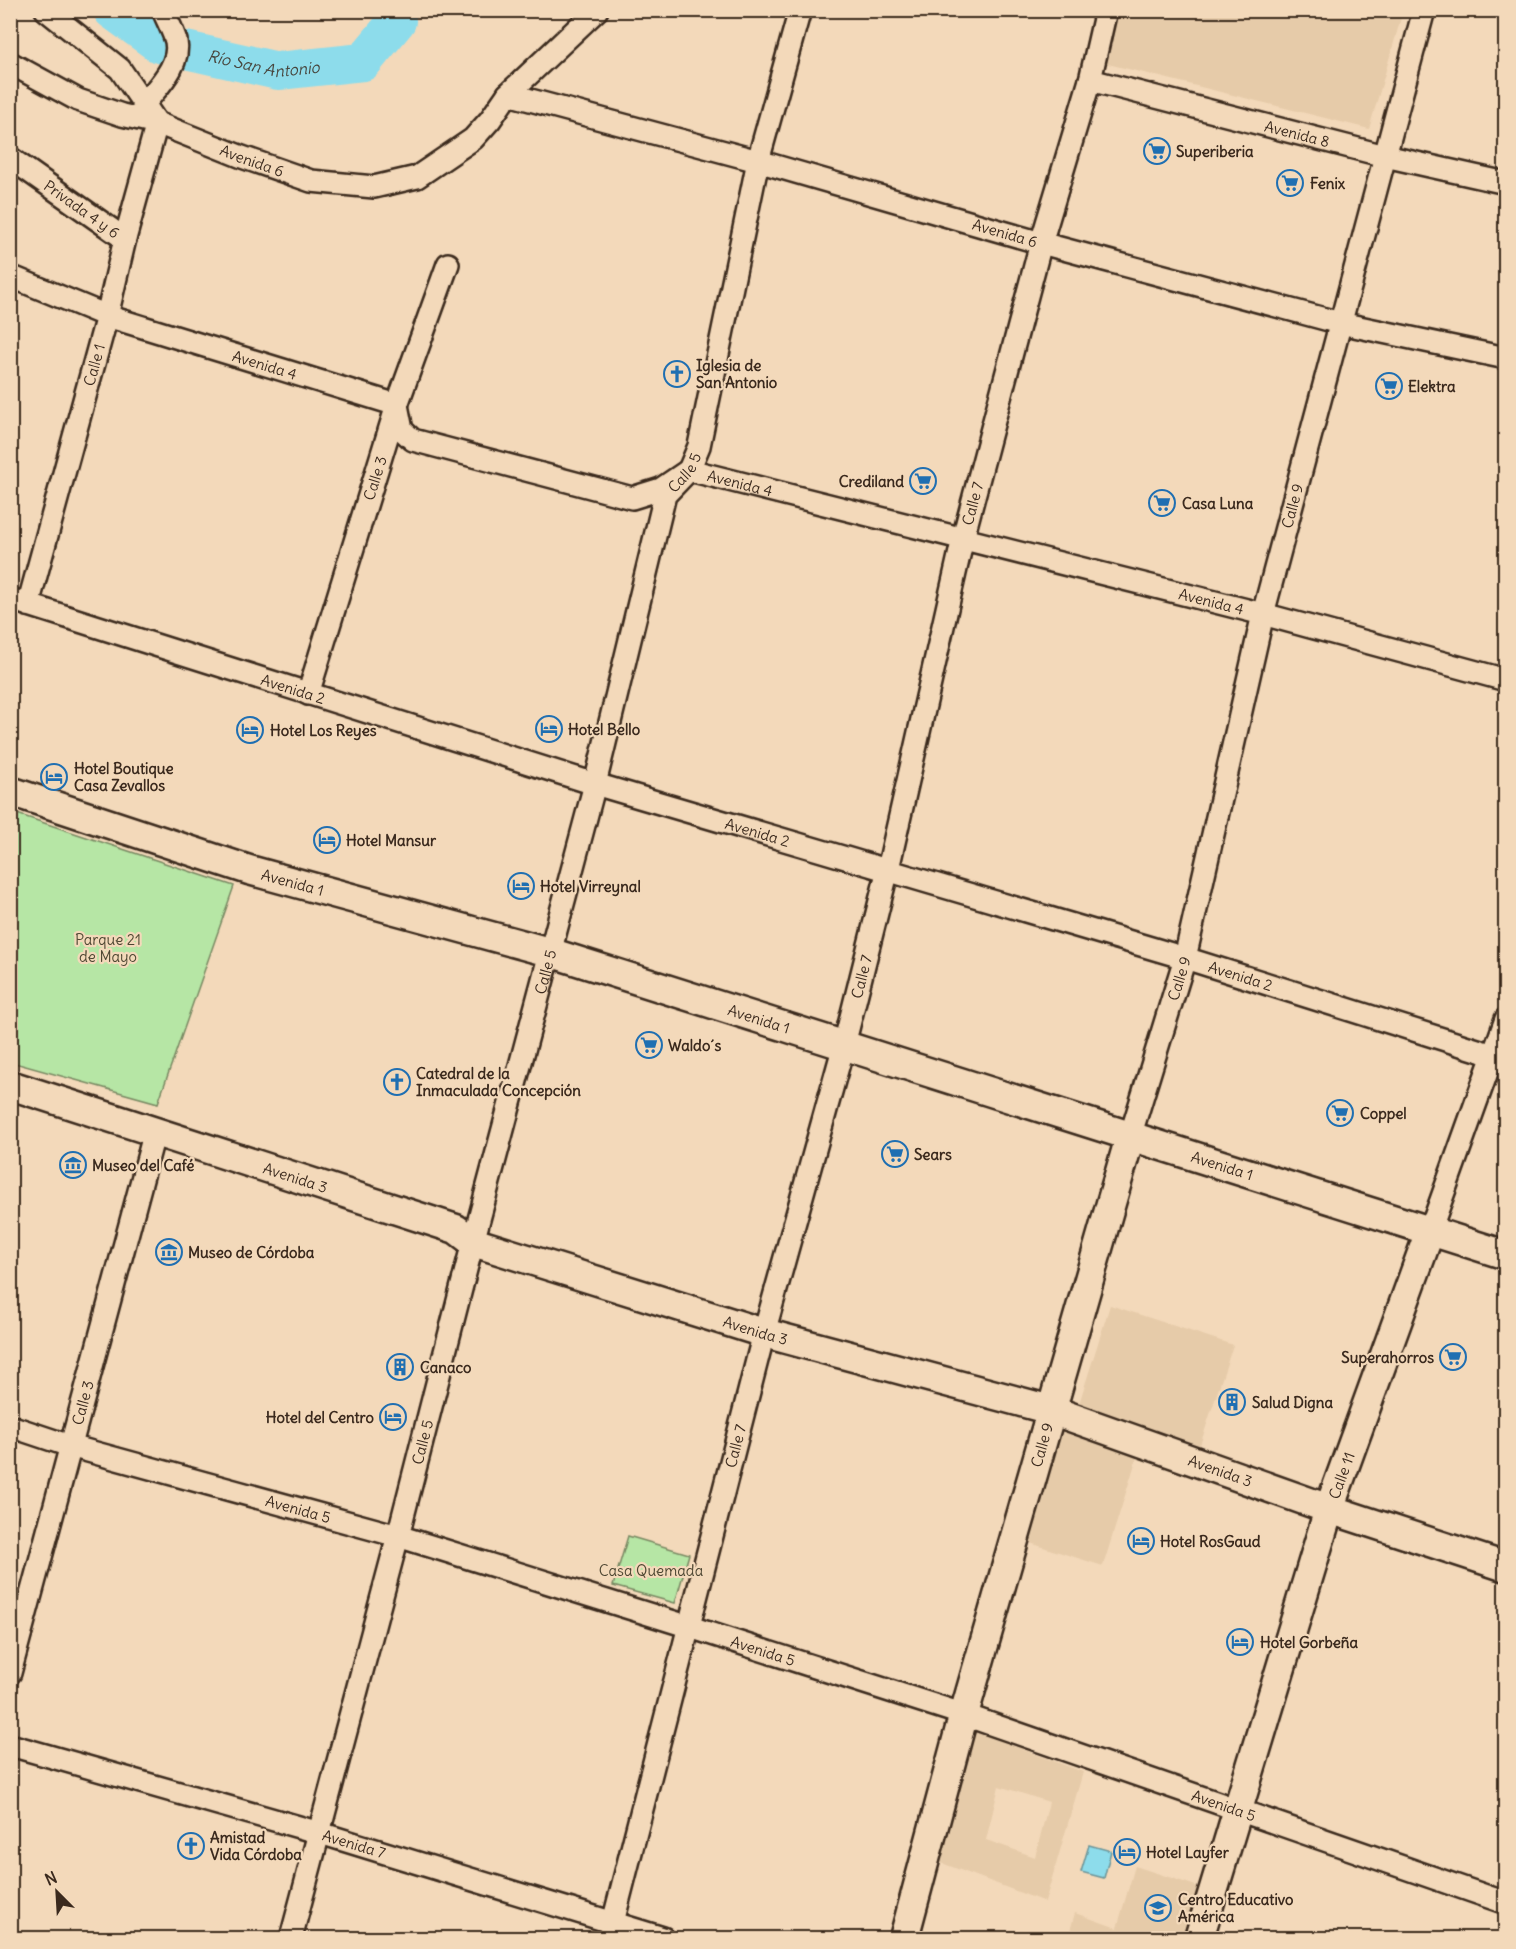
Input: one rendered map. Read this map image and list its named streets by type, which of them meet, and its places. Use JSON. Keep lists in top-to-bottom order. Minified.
{"streets":{"main road":["Calle 9","Avenida 1","Avenida 3","Calle 11"],"street":["Avenida 8","Avenida 6","Privada 4 y 6","Calle 1","Avenida 4","Calle 5","Calle 3","Calle 7","Avenida 2","Avenida 5","Avenida 7"]},"crossings":[["Avenida 8","Calle 7"],["Avenida 8","Calle 9"],["Avenida 6","Calle 1"],["Avenida 6","Calle 5"],["Avenida 6","Calle 7"],["Avenida 6","Calle 9"],["Privada 4 y 6","Calle 1"],["Calle 1","Avenida 4"],["Calle 1","Avenida 2"],["Avenida 4","Calle 5"],["Avenida 4","Calle 3"],["Avenida 4","Calle 7"],["Avenida 4","Calle 9"],["Calle 5","Avenida 2"],["Calle 5","Avenida 1"],["Calle 5","Avenida 3"],["Calle 5","Avenida 5"],["Calle 5","Avenida 7"],["Calle 3","Avenida 2"],["Calle 3","Avenida 3"],["Calle 3","Avenida 5"],["Calle 7","Avenida 2"],["Calle 7","Avenida 1"],["Calle 7","Avenida 3"],["Calle 7","Avenida 5"],["Calle 7","Avenida 7"],["Calle 9","Avenida 2"],["Calle 9","Avenida 1"],["Calle 9","Avenida 3"],["Calle 9","Avenida 5"],["Avenida 2","Calle 11"],["Avenida 1","Calle 11"],["Avenida 3","Calle 11"],["Calle 11","Avenida 5"]],"water":["Río San Antonio"],"parks":["Parque 21 de Mayo","Casa Quemada"],"places":{"supermarket":["Superiberia","Fenix","Elektra","Crediland","Casa Luna","Waldo´s","Coppel","Sears","Superahorros"],"church":["Iglesia de San Antonio","Catedral de la Inmaculada Concepción","Amistad Vida Córdoba"],"hotel":["Hotel Bello","Hotel Los Reyes","Hotel Boutique Casa Zevallos","Hotel Mansur","Hotel Virreynal","Hotel del Centro","Hotel RosGaud","Hotel Gorbeña","Hotel Layfer"],"museum":["Museo del Café","Museo de Córdoba"],"building":["Canaco","Salud Digna"],"school or university":["Centro Educativo América"]},"north":"top left"}
